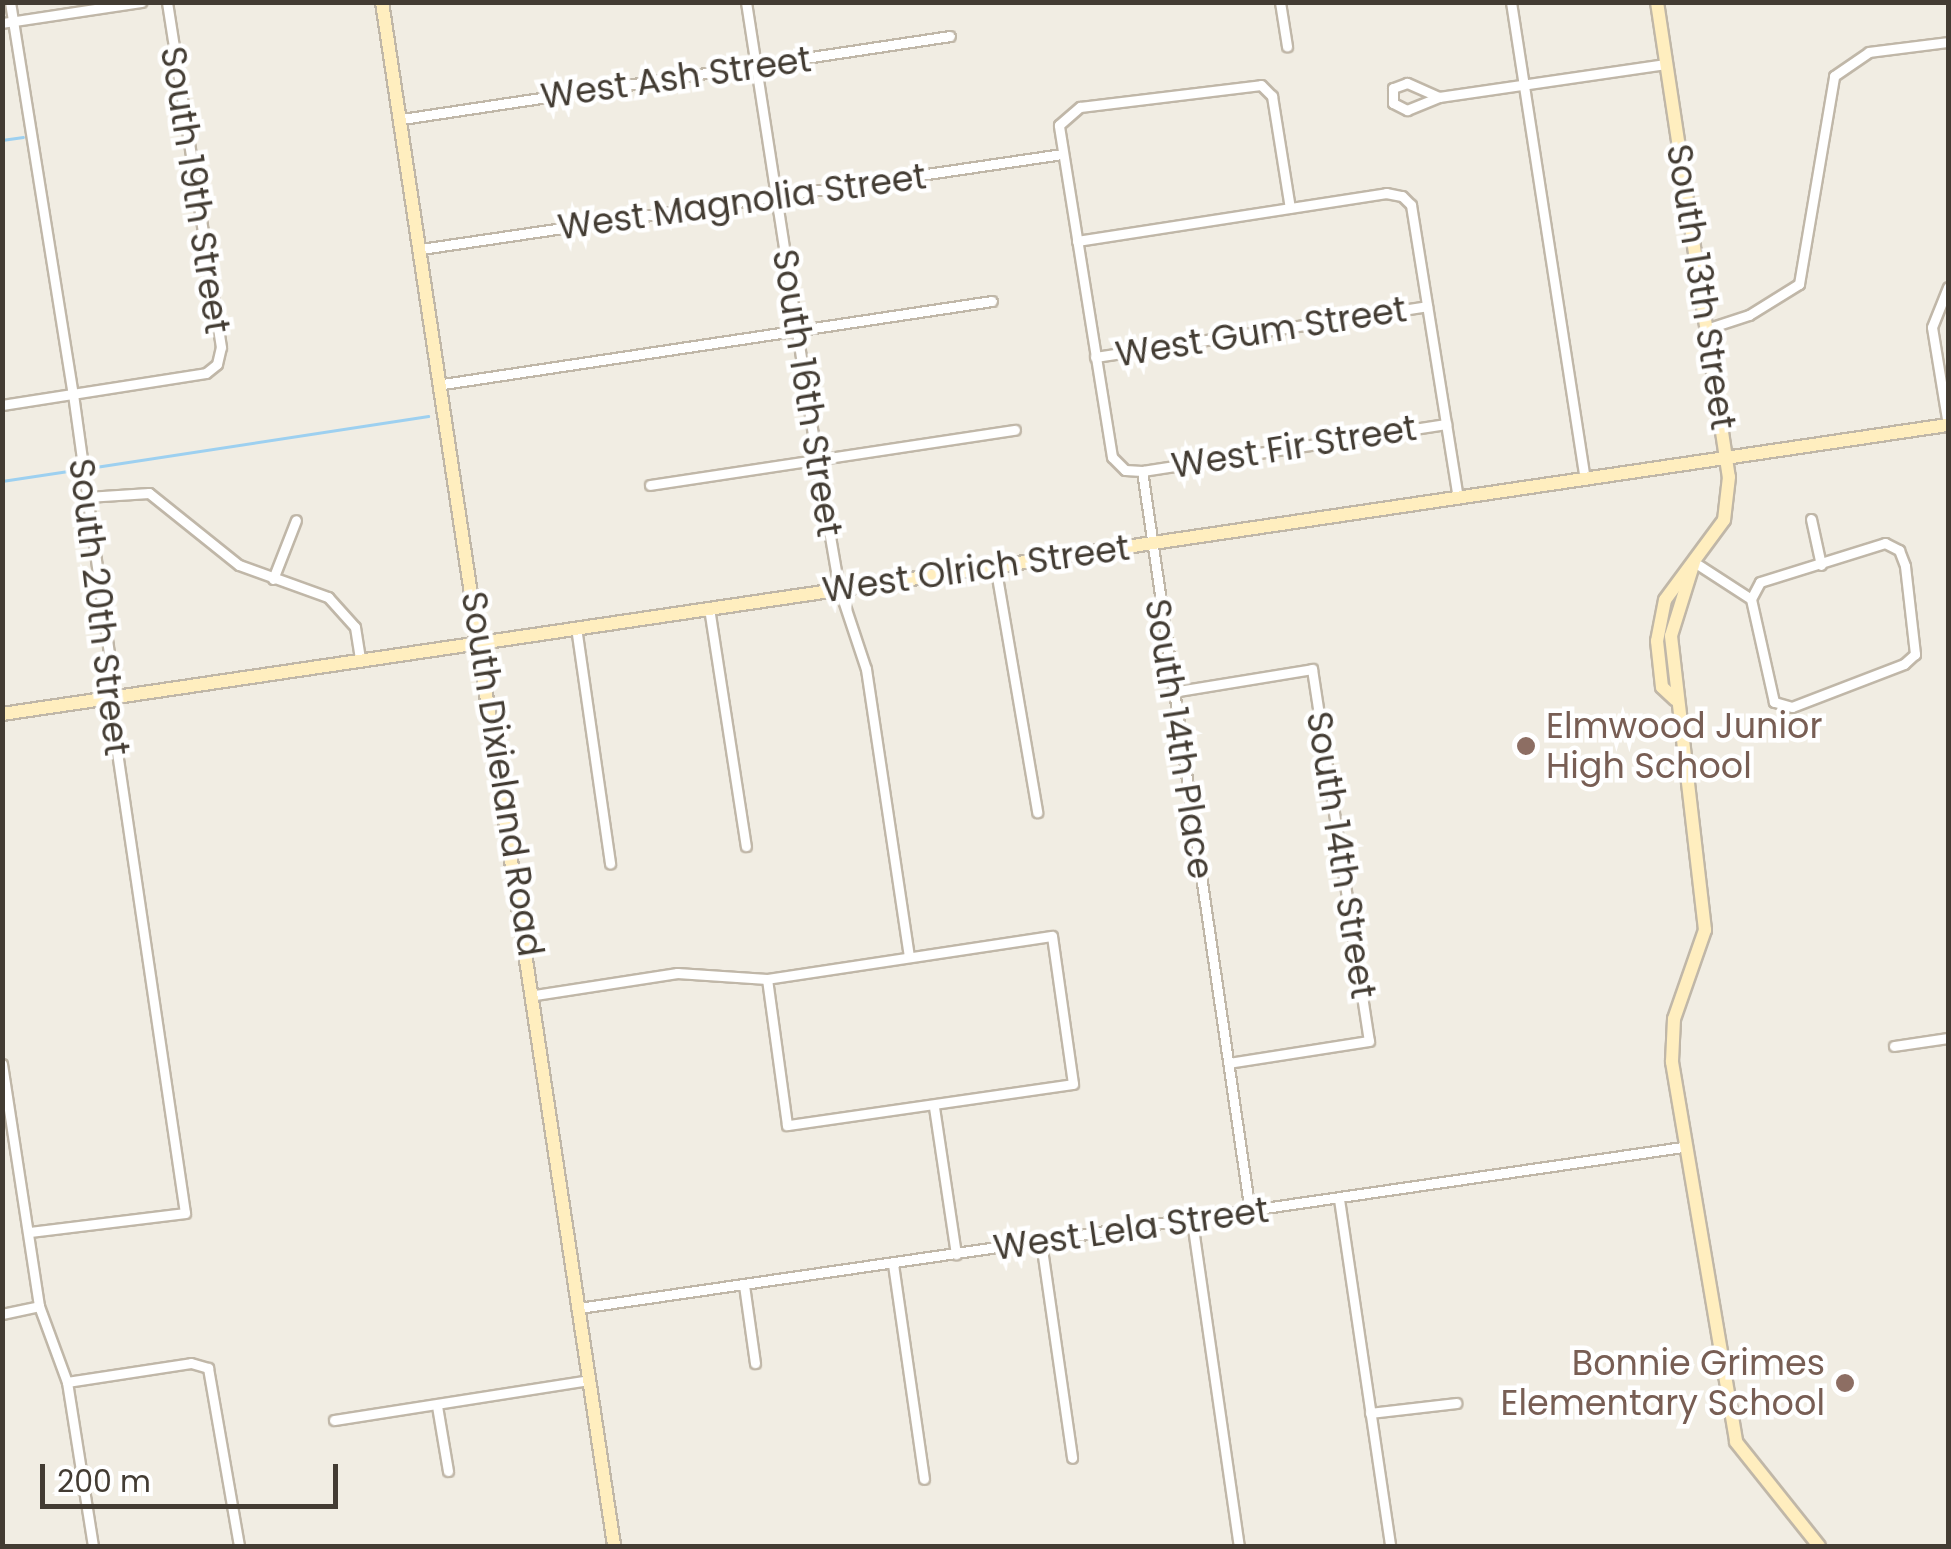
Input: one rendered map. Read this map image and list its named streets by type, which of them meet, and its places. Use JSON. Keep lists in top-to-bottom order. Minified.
{"streets":{"street":["West Ash Street","South 19th Street","West Magnolia Street","South 13th Street","West Gum Street","South 16th Street","West Fir Street","West Olrich Street","South 20th Street","South 14th Place","South Dixieland Road","South 14th Street","West Lela Street"]},"crossings":[["West Ash Street","South 16th Street"],["West Ash Street","South Dixieland Road"],["South 19th Street","South 20th Street"],["West Magnolia Street","South 16th Street"],["West Magnolia Street","South Dixieland Road"],["South 13th Street","West Olrich Street"],["South 13th Street","West Lela Street"],["South 16th Street","West Olrich Street"],["West Fir Street","South 14th Place"],["West Olrich Street","South 20th Street"],["West Olrich Street","South 14th Place"],["West Olrich Street","South Dixieland Road"],["South 14th Place","South 14th Street"],["South 14th Place","West Lela Street"],["South Dixieland Road","West Lela Street"]],"places":["Elmwood Junior High School","Bonnie Grimes Elementary School"],"scale_bar":"200 m"}
